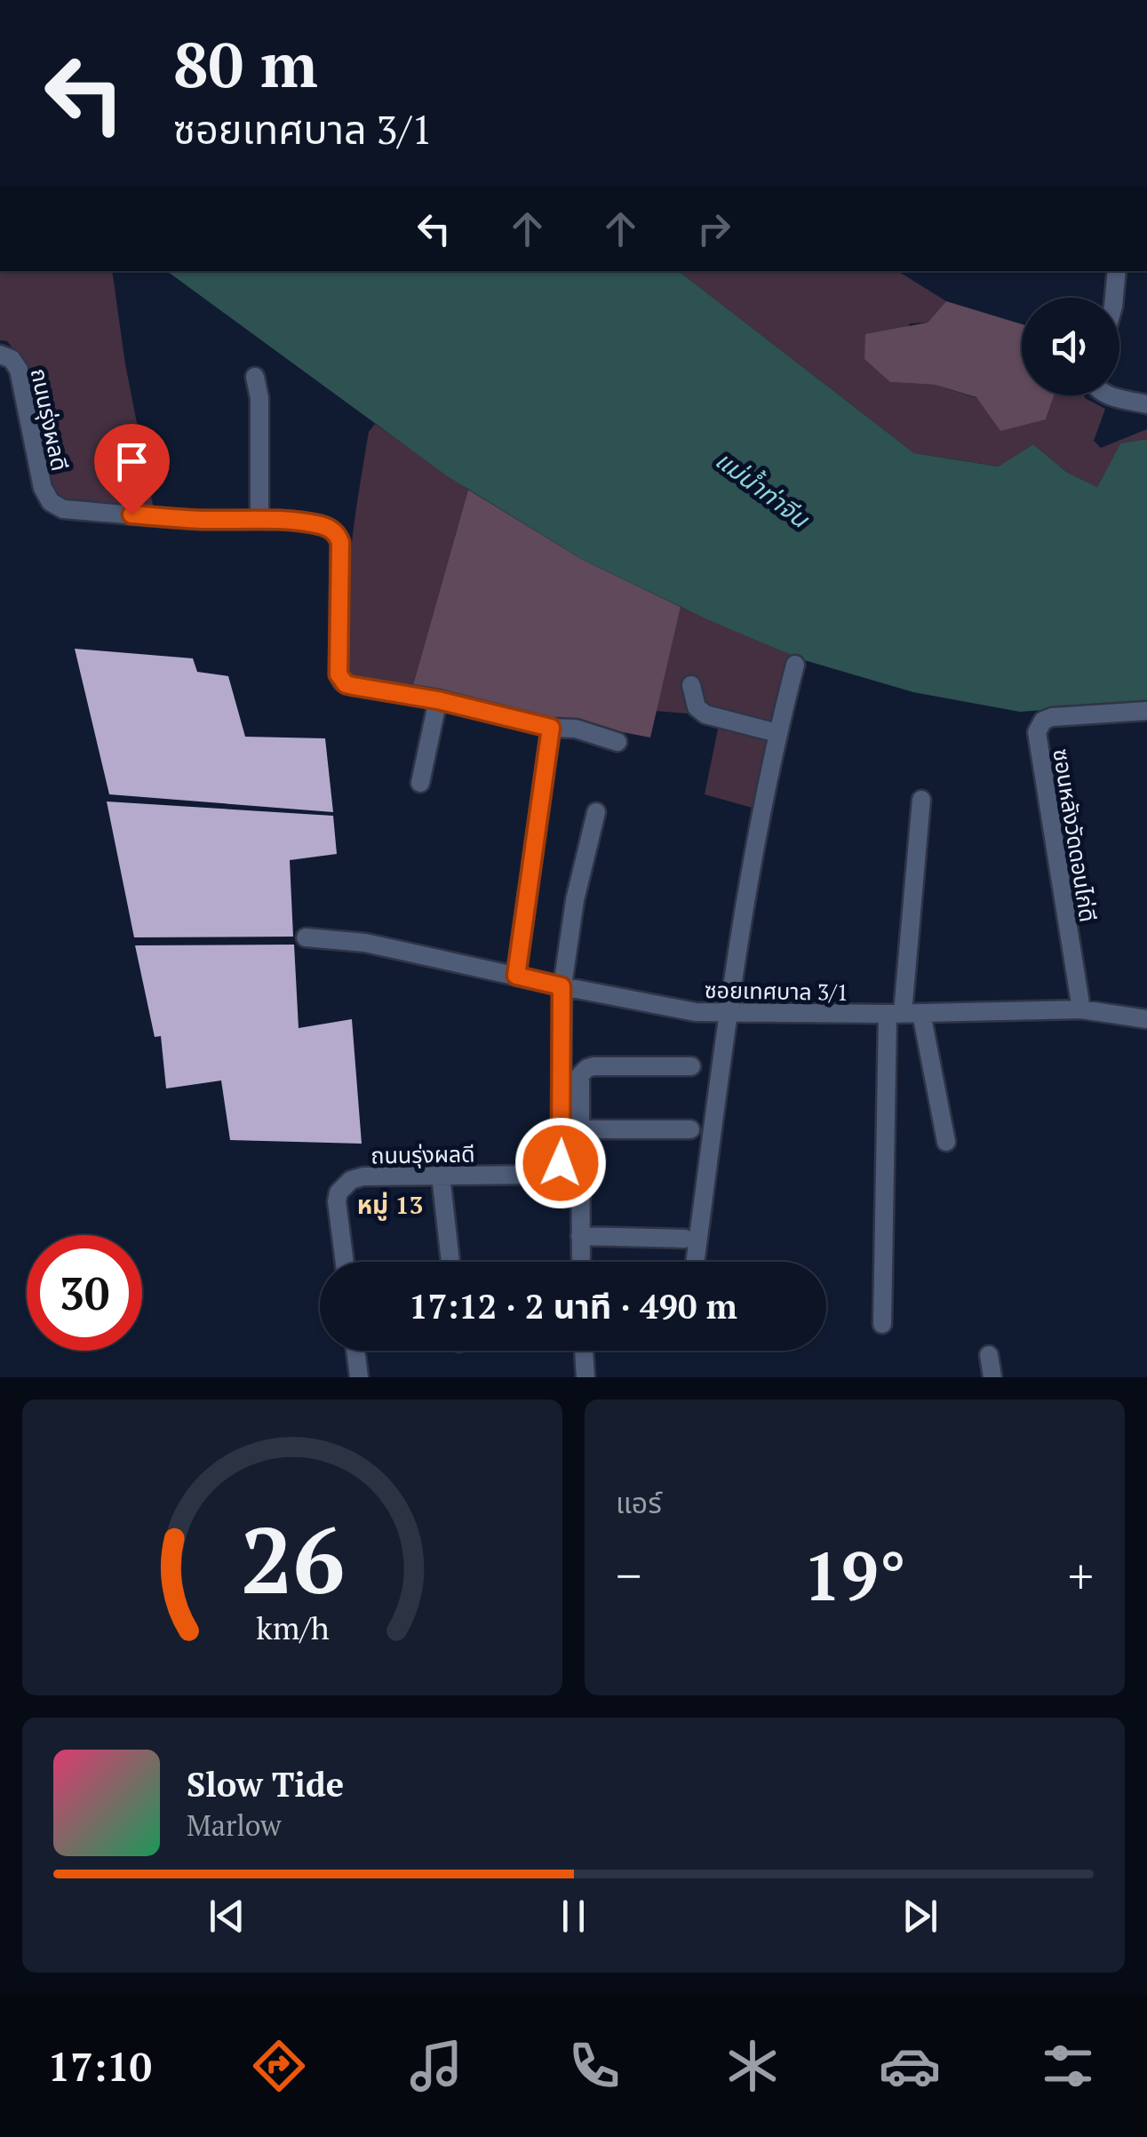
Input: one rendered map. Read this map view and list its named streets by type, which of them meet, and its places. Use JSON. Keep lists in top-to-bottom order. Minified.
{"streets":{"street":["ถนนรุ่งผลดี","ซอนหลังวัดดอนไก่ดี","ซอยเทศบาล 3/1"]},"crossings":[["ถนนรุ่งผลดี","ซอยเทศบาล 3/1"],["ซอนหลังวัดดอนไก่ดี","ซอยเทศบาล 3/1"]],"districts":["หมู่ 13"],"water":["แม่น้ำท่าจีน"],"page":{"turn":["80 m","ซอยเทศบาล 3/1"],"limit":"30","trip":"17:12 · 2 นาที · 490 m","tile":"แอร์","heat":["−","19°","+"],"song":["Slow Tide","Marlow"],"tabs":"17:10","gauge":["26","km/h"]}}
